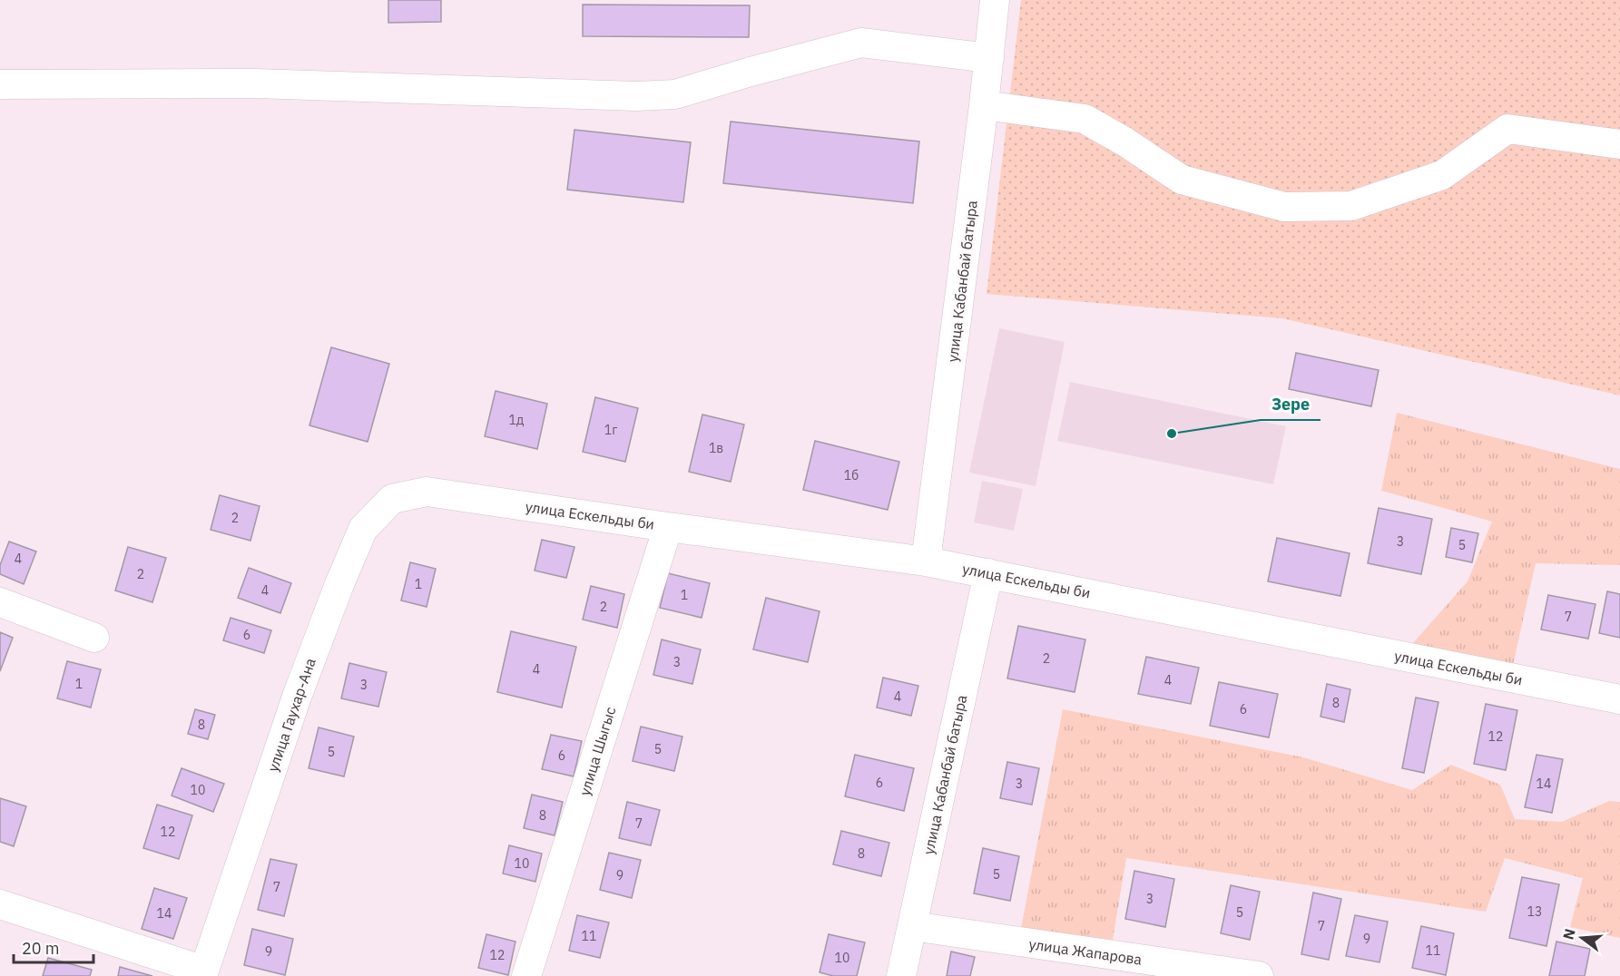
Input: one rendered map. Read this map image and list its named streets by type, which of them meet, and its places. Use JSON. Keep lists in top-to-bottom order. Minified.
{"streets":{"street":["улица Кабанбай батыра","улица Ескельды би","улица Гаухар-Ана","улица Шыгыс","улица Жапарова"]},"crossings":[["улица Кабанбай батыра","улица Ескельды би"],["улица Кабанбай батыра","улица Жапарова"],["улица Ескельды би","улица Гаухар-Ана"],["улица Ескельды би","улица Шыгыс"]],"places":["Зере"],"house_numbers":["1д","1г","1в","1б","2","3","5","4","2","1","4","1","2","7","6","2","3","4","4","1","3","4","8","6","8","12","5","5","6","6","3","14","10","8","7","12","8","10","5","9","7","3","13","5","14","7","11","9","11","9","12","10"],"scale_bar":"20 m","north":"left"}
